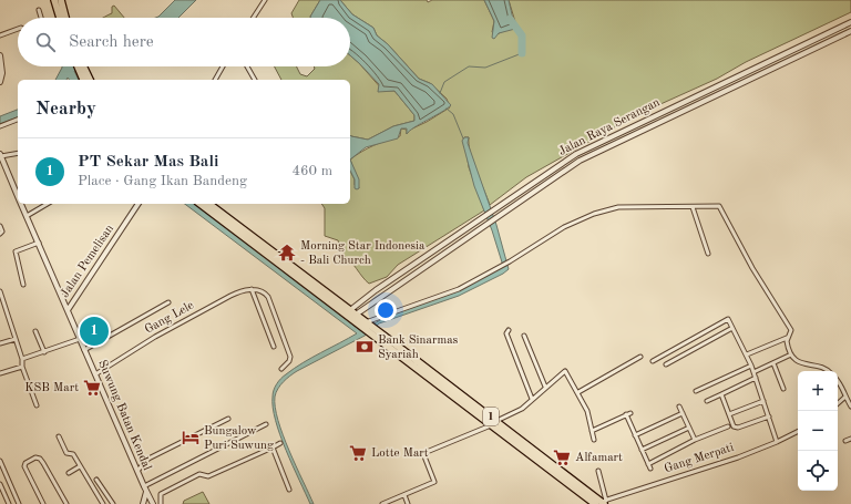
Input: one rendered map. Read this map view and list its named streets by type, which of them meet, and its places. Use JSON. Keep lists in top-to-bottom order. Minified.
{"streets":{"highway":["1"],"street":["Jalan Raya Serangan","Jalan Pemelisan","Gang Lele","Suwung Batan Kendal","Gang Merpati"]},"crossings":[["Jalan Raya Serangan","1"],["Jalan Pemelisan","Suwung Batan Kendal"],["Gang Lele","Suwung Batan Kendal"],["1","Gang Merpati"]],"places":{"temple":["Morning Star Indonesia - Bali Church"],"bank":["Bank Sinarmas Syariah"],"supermarket":["KSB Mart","Lotte Mart","Alfamart"],"hotel":["Bungalow Puri Suwung"]},"page":{"search":"Search here","heading":"Nearby","list":[{"mark":"1","name":"PT Sekar Mas Bali","note":"Place · Gang Ikan Bandeng","value":"460 m"}],"pins":"1","map_buttons":["+","−"]}}
